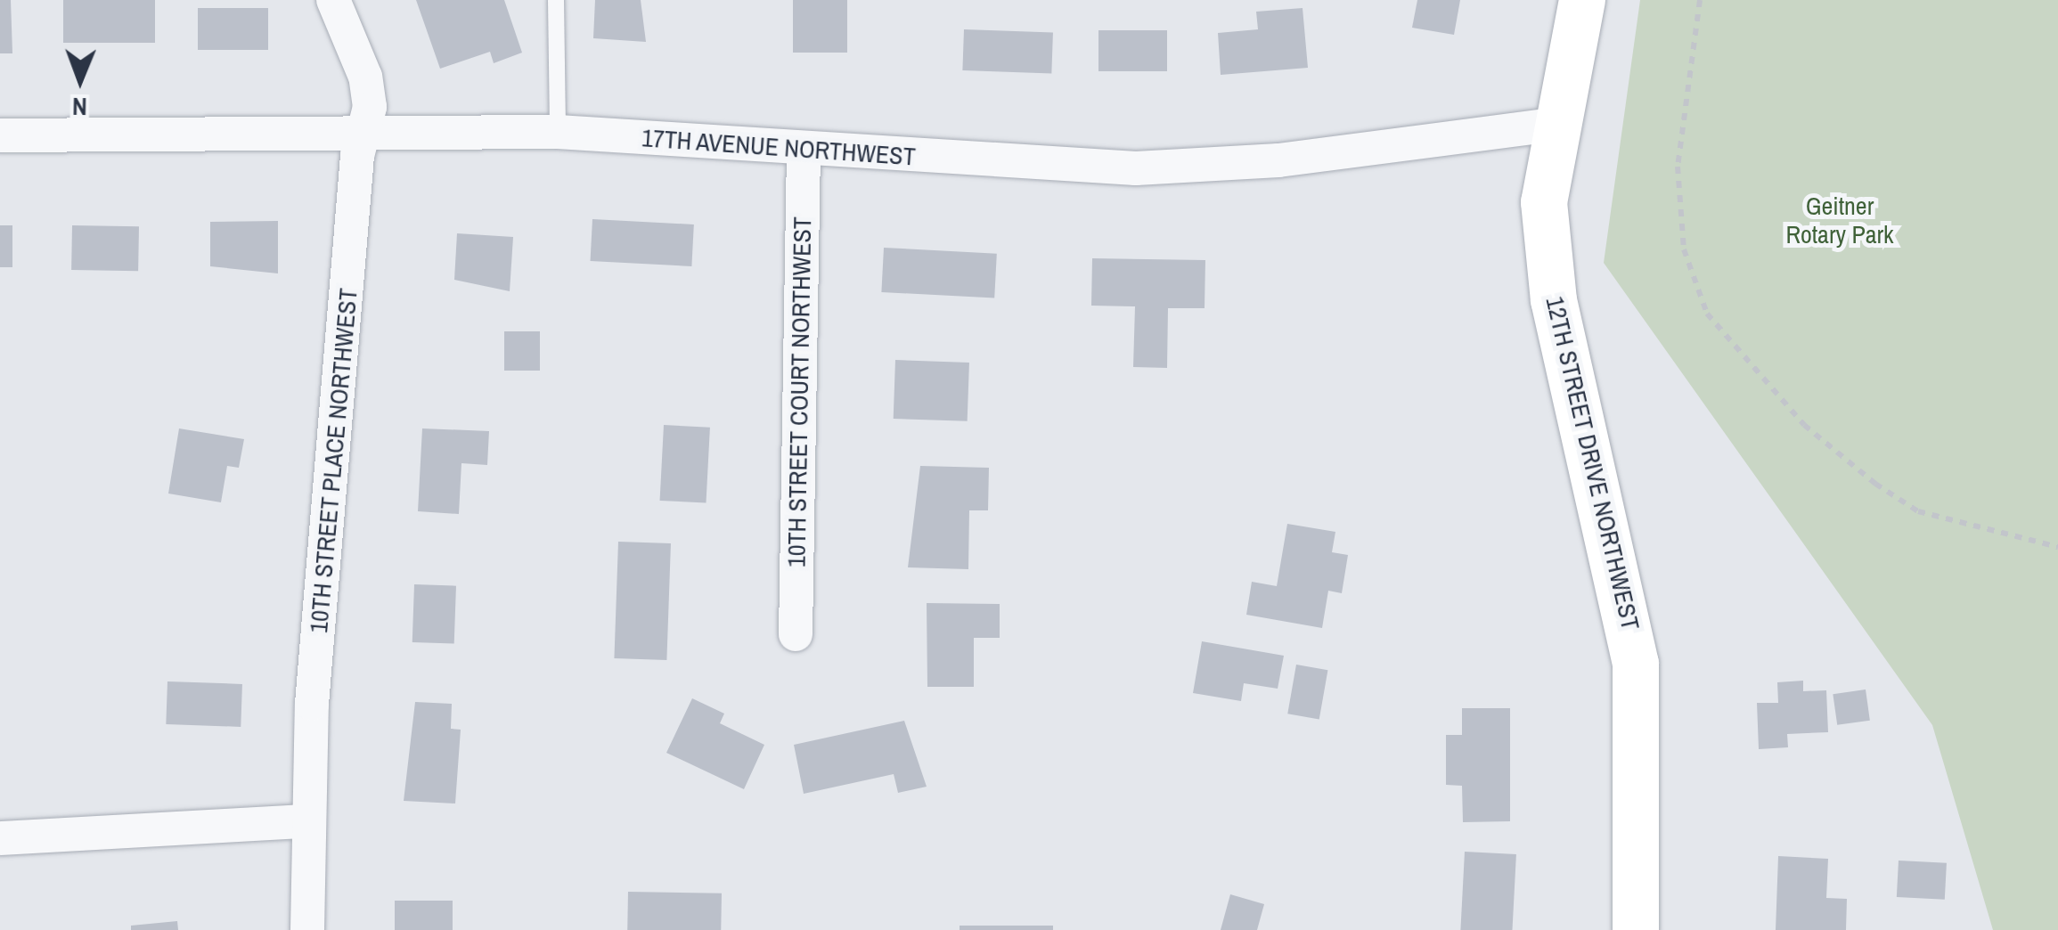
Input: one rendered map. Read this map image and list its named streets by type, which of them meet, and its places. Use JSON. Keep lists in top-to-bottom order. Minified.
{"streets":{"street":["17TH AVENUE NORTHWEST","10TH STREET COURT NORTHWEST","10TH STREET PLACE NORTHWEST","12TH STREET DRIVE NORTHWEST"]},"crossings":[["17TH AVENUE NORTHWEST","10TH STREET COURT NORTHWEST"],["17TH AVENUE NORTHWEST","10TH STREET PLACE NORTHWEST"],["17TH AVENUE NORTHWEST","12TH STREET DRIVE NORTHWEST"]],"parks":["Geitner Rotary Park"],"north":"bottom"}
